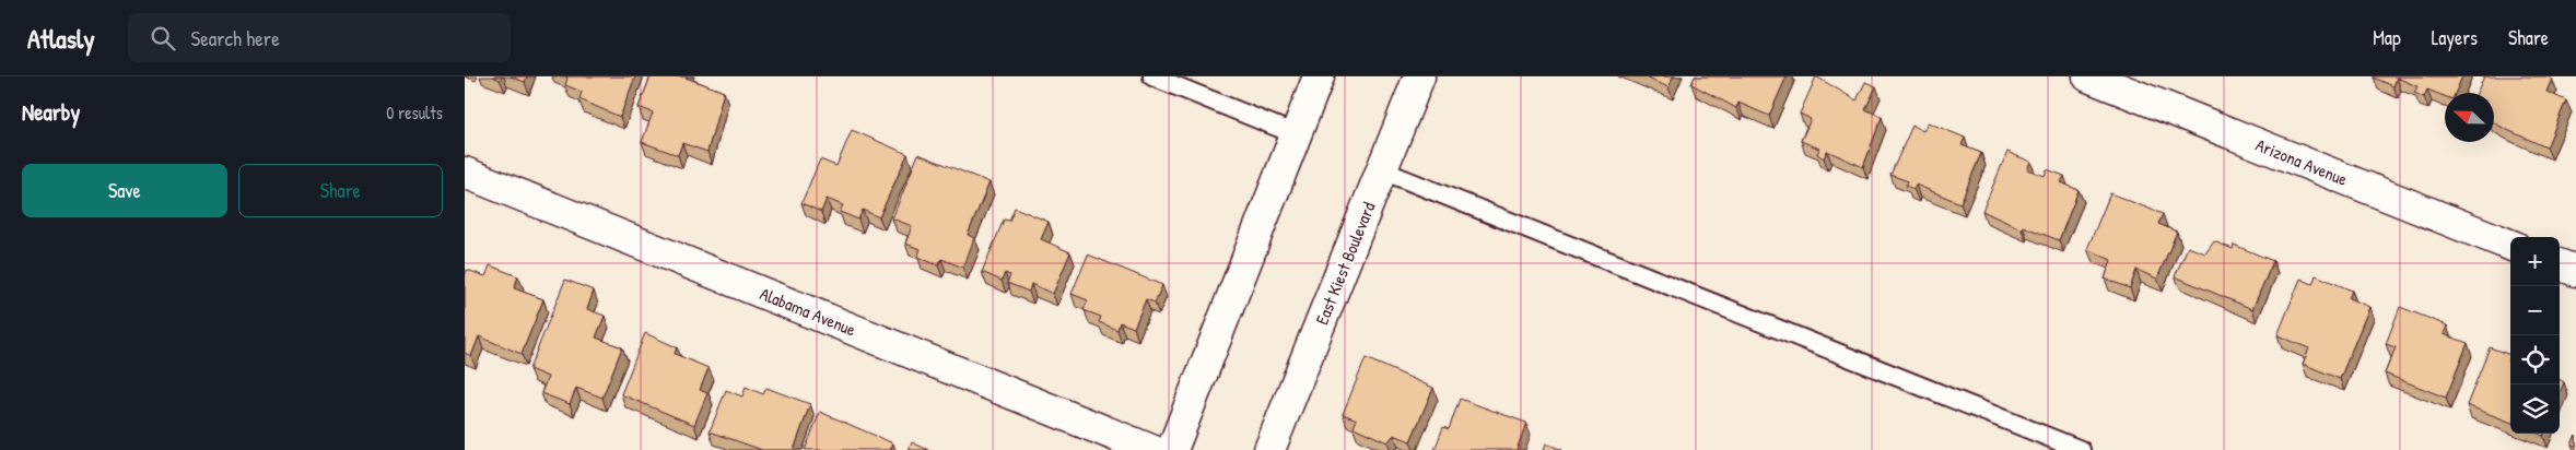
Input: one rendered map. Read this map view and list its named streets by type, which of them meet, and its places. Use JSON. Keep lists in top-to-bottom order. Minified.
{"streets":{"street":["Arizona Avenue","East Kiest Boulevard","Alabama Avenue"]},"north":"left","page":{"header":"Atlasly","search":"Search here","nav":["Map","Layers","Share"],"heading":["Nearby","0 results"],"buttons":["Save","Share"],"map_buttons":["+","−"]}}
